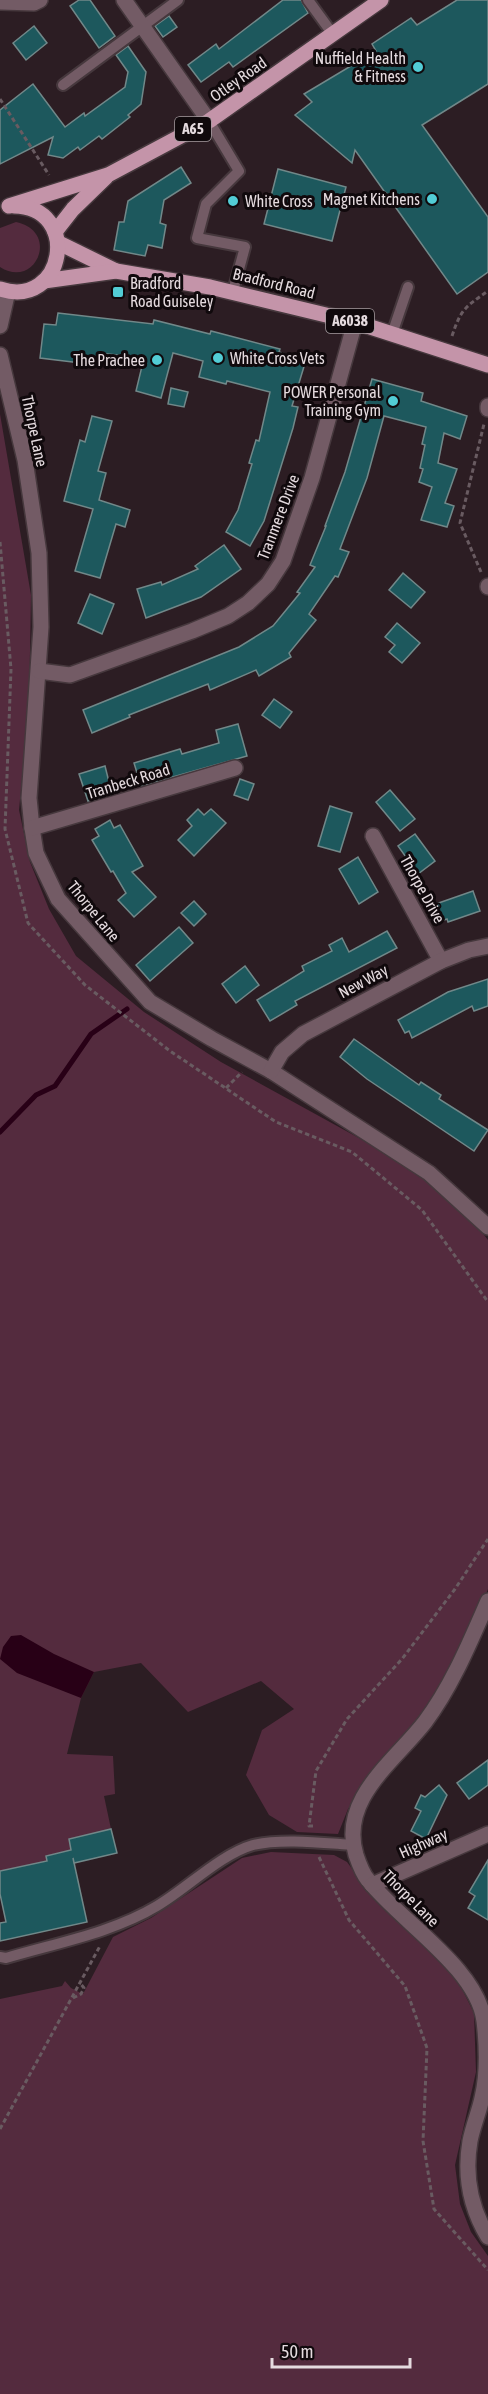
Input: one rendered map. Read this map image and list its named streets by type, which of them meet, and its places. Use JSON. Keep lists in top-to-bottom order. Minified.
{"streets":{"main road":["Otley Road","A65","Bradford Road","A6038"],"street":["Thorpe Lane","Tranmere Drive","Tranbeck Road","Thorpe Drive","New Way","Highway"]},"crossings":[["Otley Road","A65"],["Otley Road","Bradford Road"],["A65","Bradford Road"],["Bradford Road","Tranmere Drive"],["Thorpe Lane","Tranmere Drive"],["Thorpe Lane","Tranbeck Road"],["Thorpe Lane","New Way"],["Thorpe Lane","Highway"],["Thorpe Drive","New Way"]],"places":{"other":["Nuffield Health & Fitness","Magnet Kitchens","White Cross","White Cross Vets","The Prachee","POWER Personal Training Gym"],"transit":["Bradford Road Guiseley"]},"scale_bar":"50 m"}
